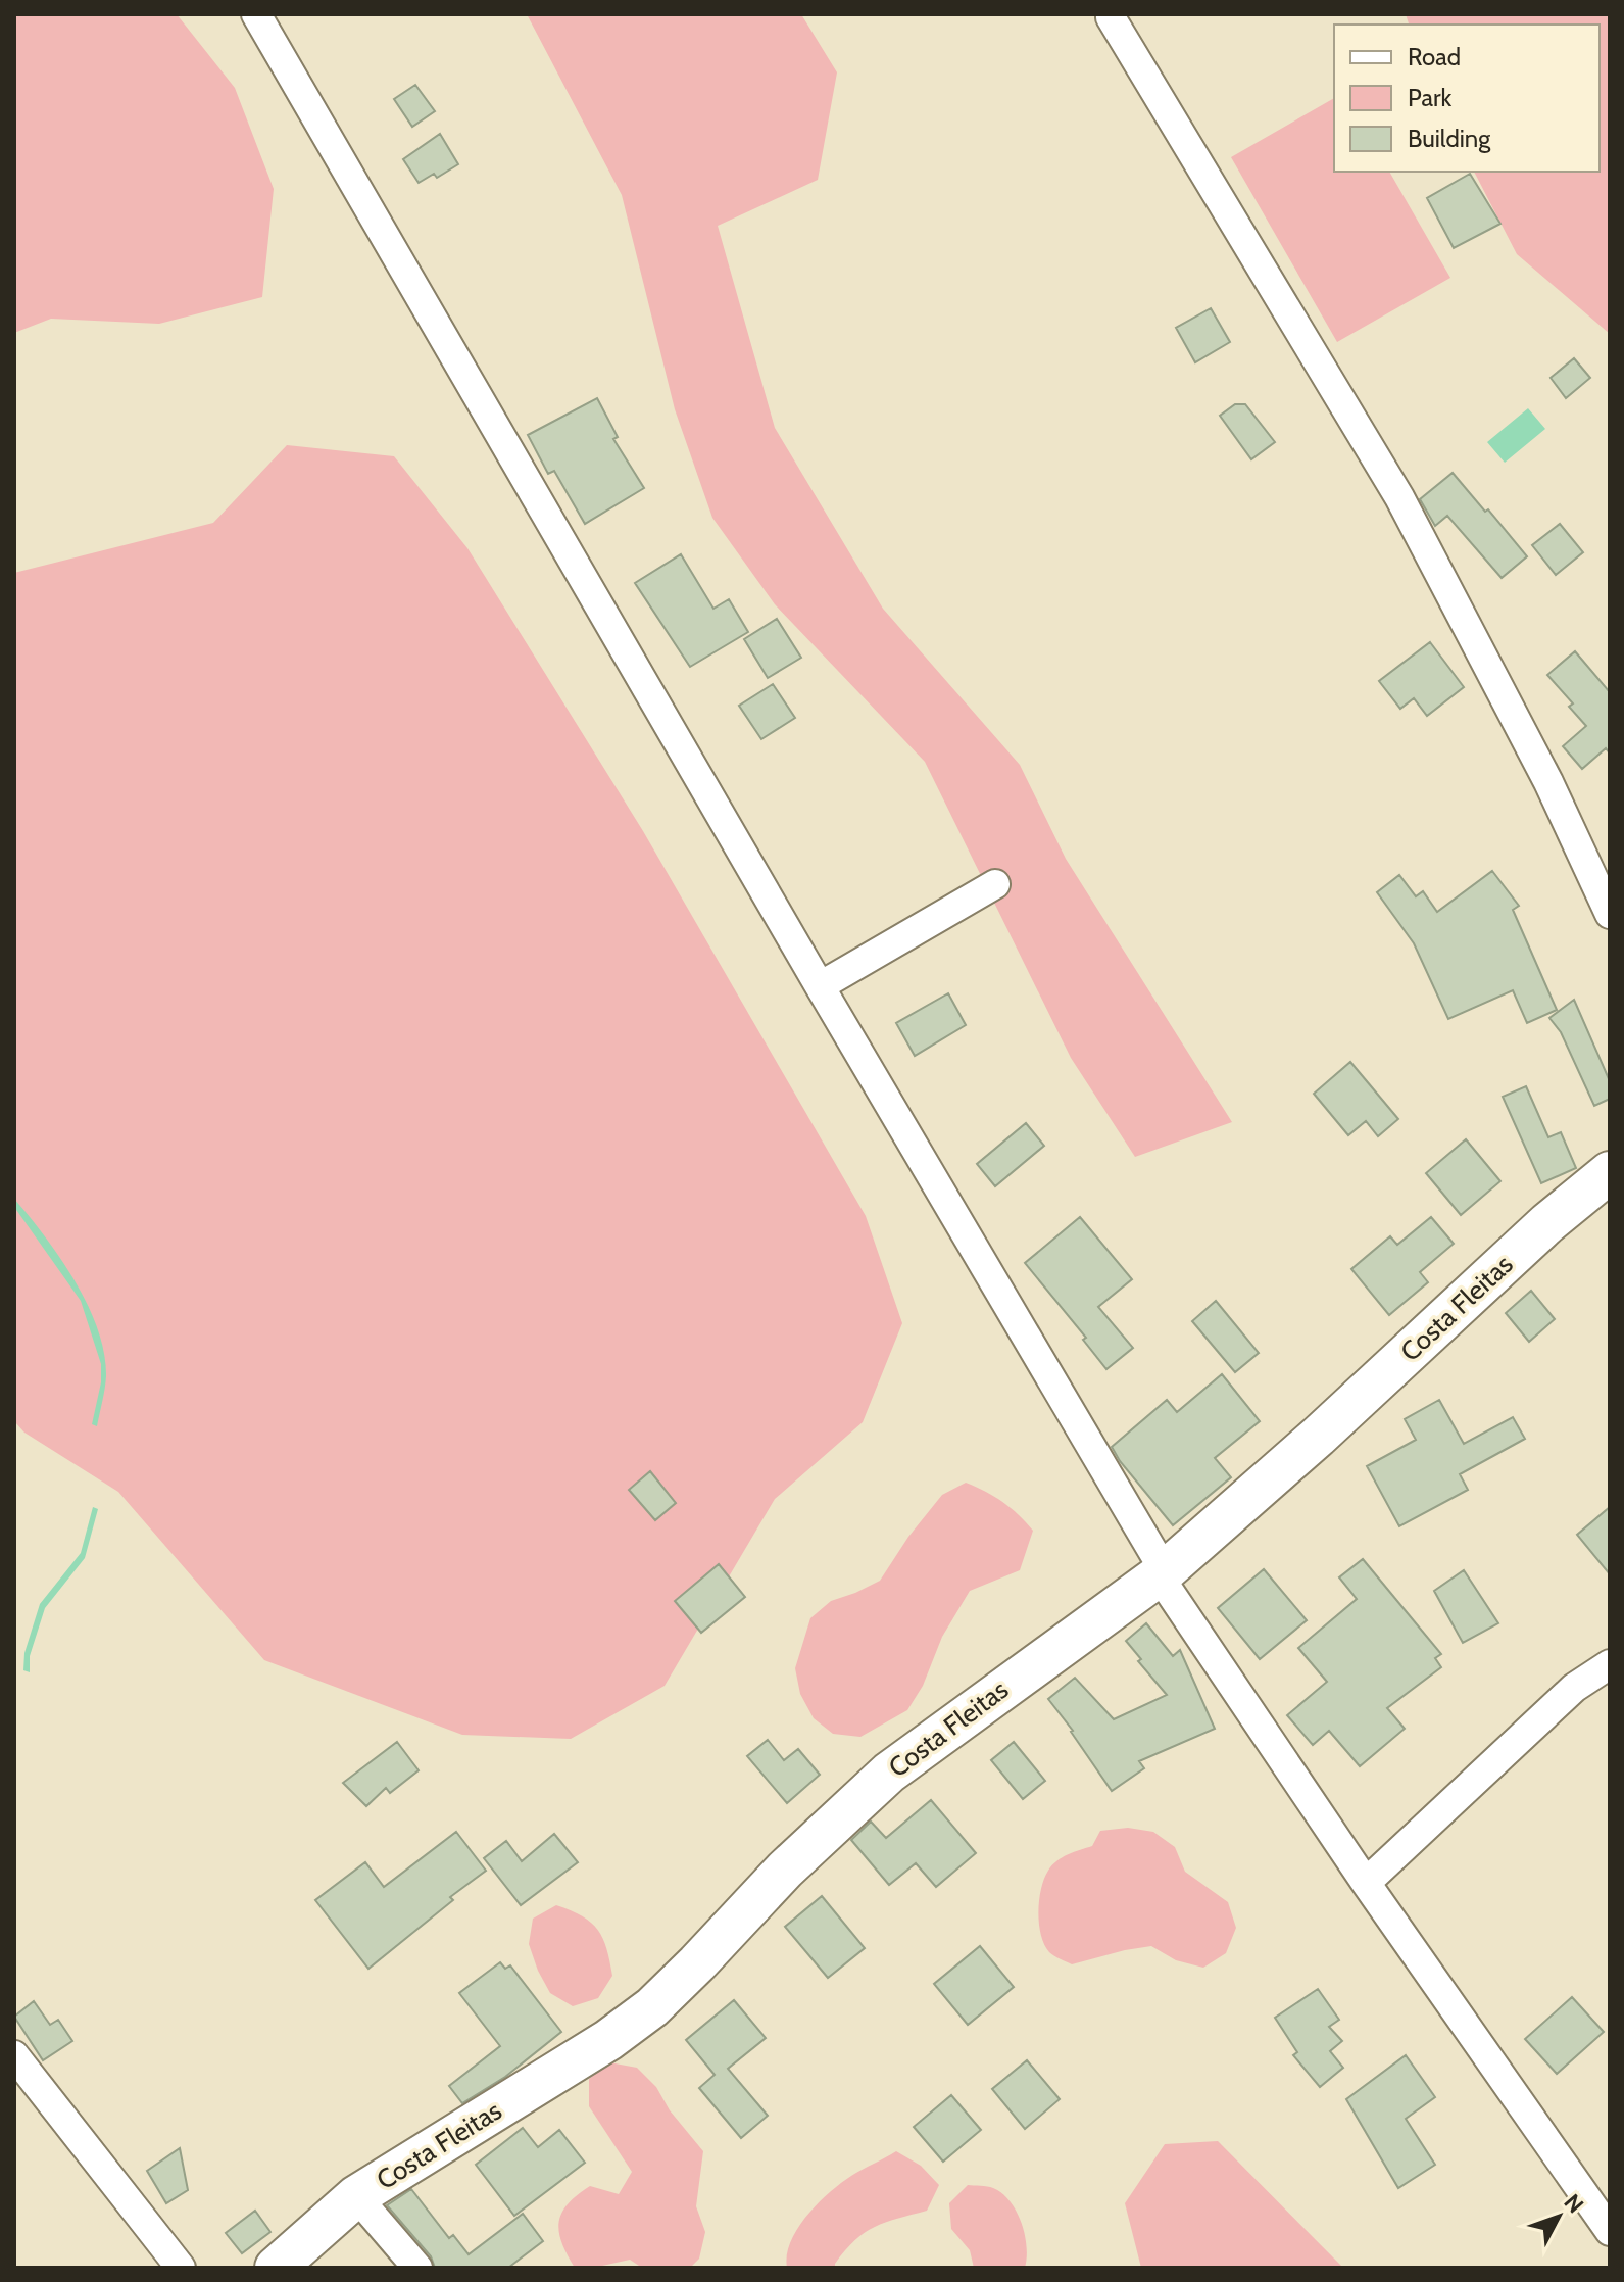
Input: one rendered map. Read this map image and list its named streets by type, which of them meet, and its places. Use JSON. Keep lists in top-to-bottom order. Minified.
{"streets":{"main road":["Costa Fleitas"]},"legend":["Road","Park","Building"],"north":"top right"}
